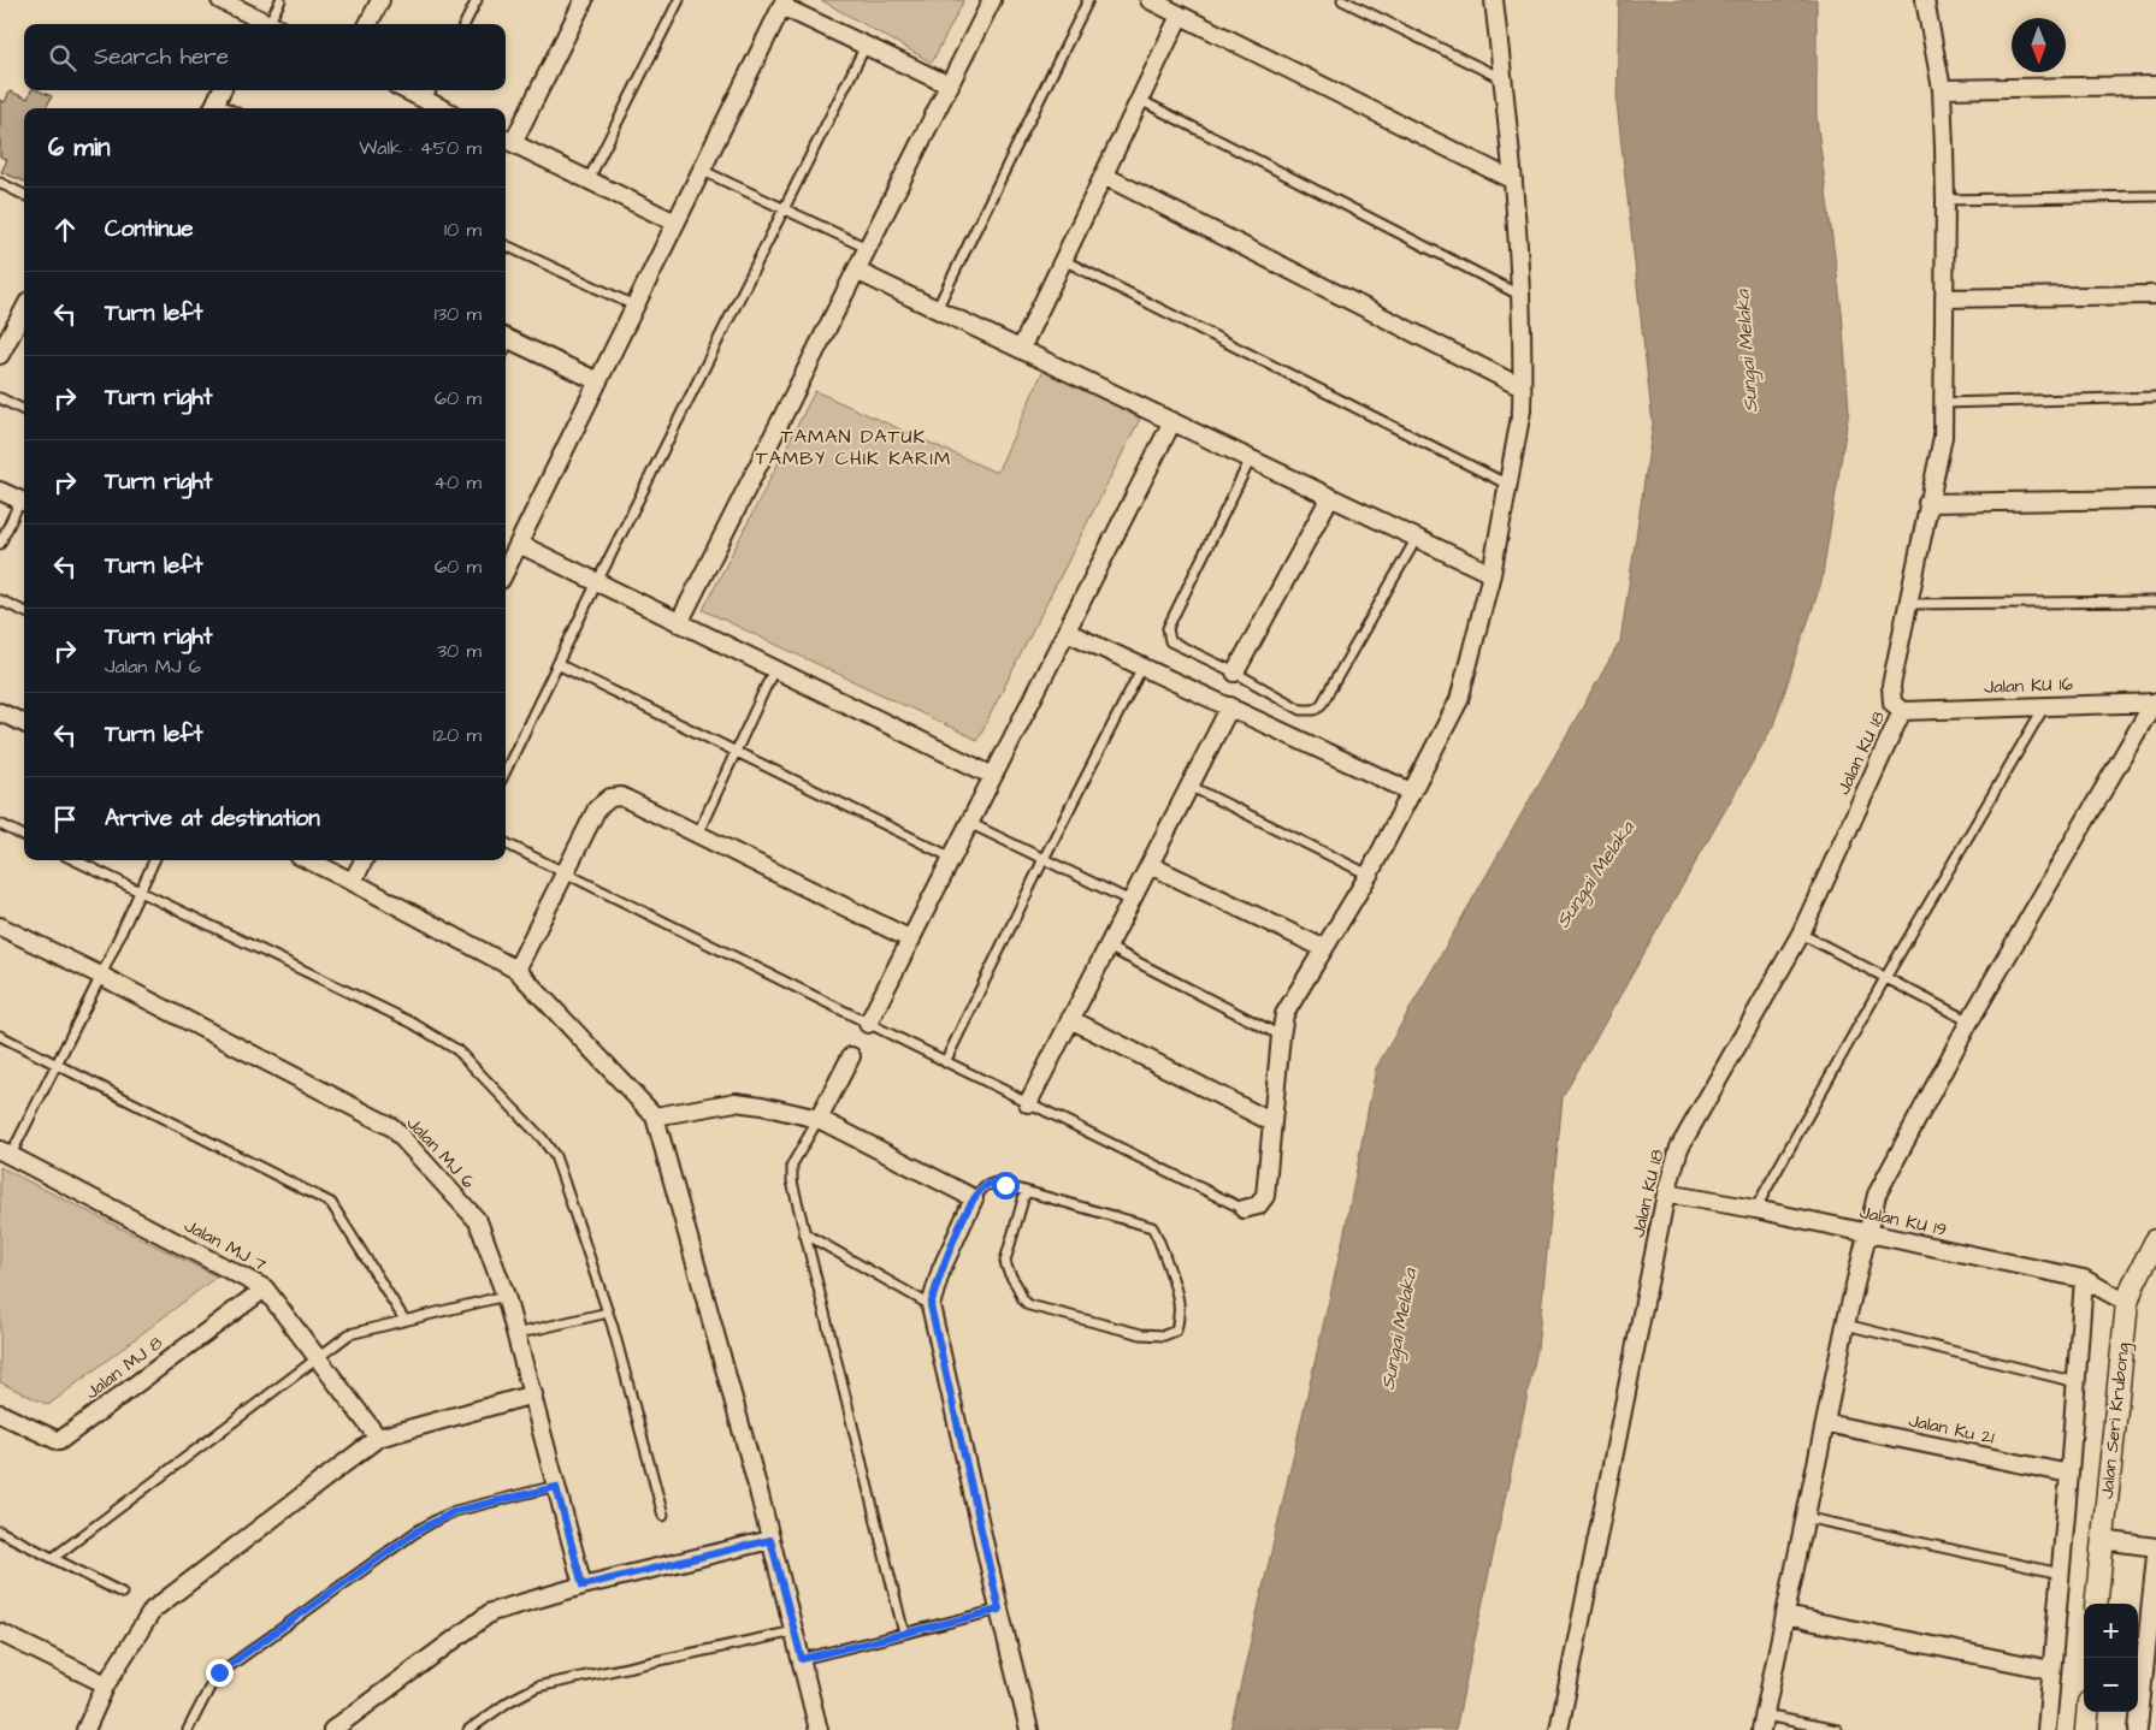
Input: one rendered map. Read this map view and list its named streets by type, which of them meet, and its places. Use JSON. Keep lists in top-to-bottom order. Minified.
{"streets":{"street":["Jalan KU 16","Jalan KU 18","Jalan MJ 6","Jalan KU 19","Jalan MJ 7","Jalan MJ 8","Jalan Seri Krubong","Jalan Ku 21"]},"crossings":[["Jalan KU 16","Jalan KU 18"],["Jalan KU 18","Jalan KU 19"],["Jalan KU 19","Jalan Seri Krubong"],["Jalan MJ 7","Jalan MJ 8"]],"districts":["TAMAN DATUK TAMBY CHIK KARIM"],"water":["Sungai Melaka"],"north":"bottom","page":{"search":"Search here","heading":["6 min","Walk · 450 m"],"list":[["Continue","10 m"],["Turn left","130 m"],["Turn right","60 m"],["Turn right","40 m"],["Turn left","60 m"],["Turn right","Jalan MJ 6","30 m"],["Turn left","120 m"],"Arrive at destination"],"map_buttons":["+","−"]}}
